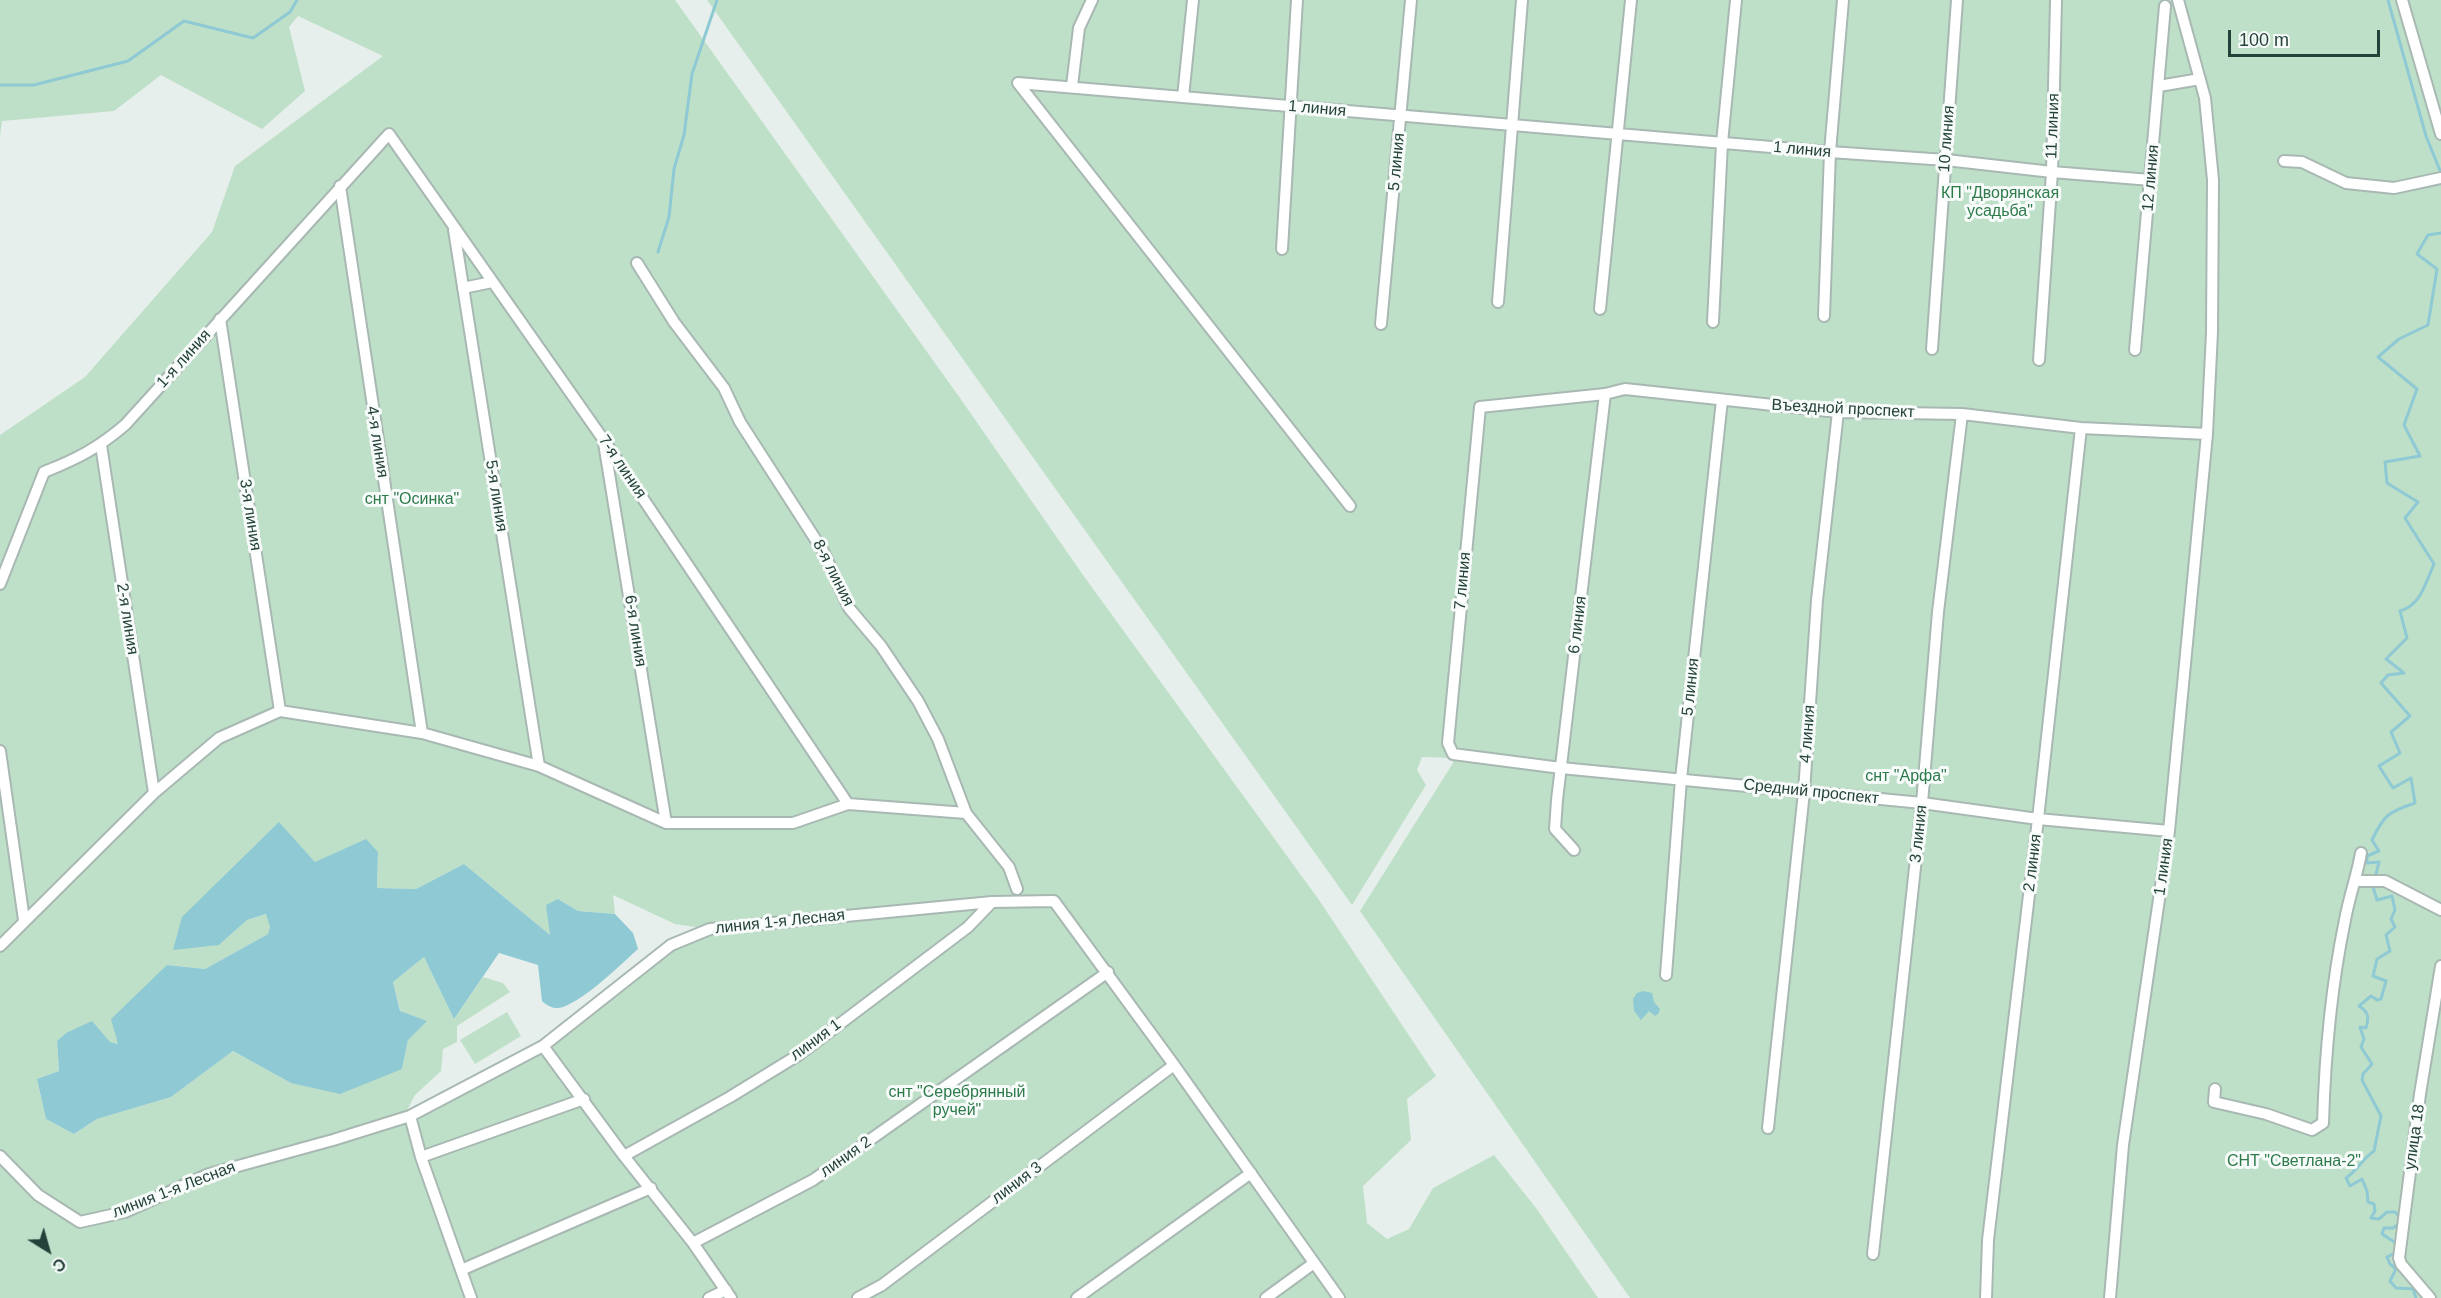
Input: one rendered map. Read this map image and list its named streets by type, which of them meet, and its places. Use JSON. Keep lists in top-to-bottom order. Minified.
{"streets":{"street":["1 линия","11 линия","10 линия","5 линия","12 линия","1-я линия","Въездной проспект","4-я линия","7-я линия","5-я линия","3-я линия","8-я линия","7 линия","2-я линия","6 линия","6-я линия","4 линия","Средний проспект","3 линия","2 линия","линия 1-я Лесная","линия 1","улица 18","линия 2","линия 3"]},"crossings":[["1 линия","11 линия"],["1 линия","10 линия"],["1 линия","5 линия"],["1 линия","12 линия"],["1 линия","Въездной проспект"],["1 линия","Средний проспект"],["5 линия","Въездной проспект"],["5 линия","Средний проспект"],["1-я линия","4-я линия"],["1-я линия","7-я линия"],["1-я линия","3-я линия"],["1-я линия","2-я линия"],["Въездной проспект","7 линия"],["Въездной проспект","6 линия"],["Въездной проспект","4 линия"],["Въездной проспект","3 линия"],["Въездной проспект","2 линия"],["7-я линия","5-я линия"],["7-я линия","6-я линия"],["7 линия","Средний проспект"],["6 линия","Средний проспект"],["4 линия","Средний проспект"],["Средний проспект","3 линия"],["Средний проспект","2 линия"],["линия 1-я Лесная","линия 1"],["линия 1-я Лесная","линия 2"]],"parks":["КП \"Дворянская усадьба\"","снт \"Осинка\"","снт \"Арфа\"","снт \"Серебрянный ручей\"","СНТ \"Светлана-2\""],"scale_bar":"100 m","north":"bottom right"}
